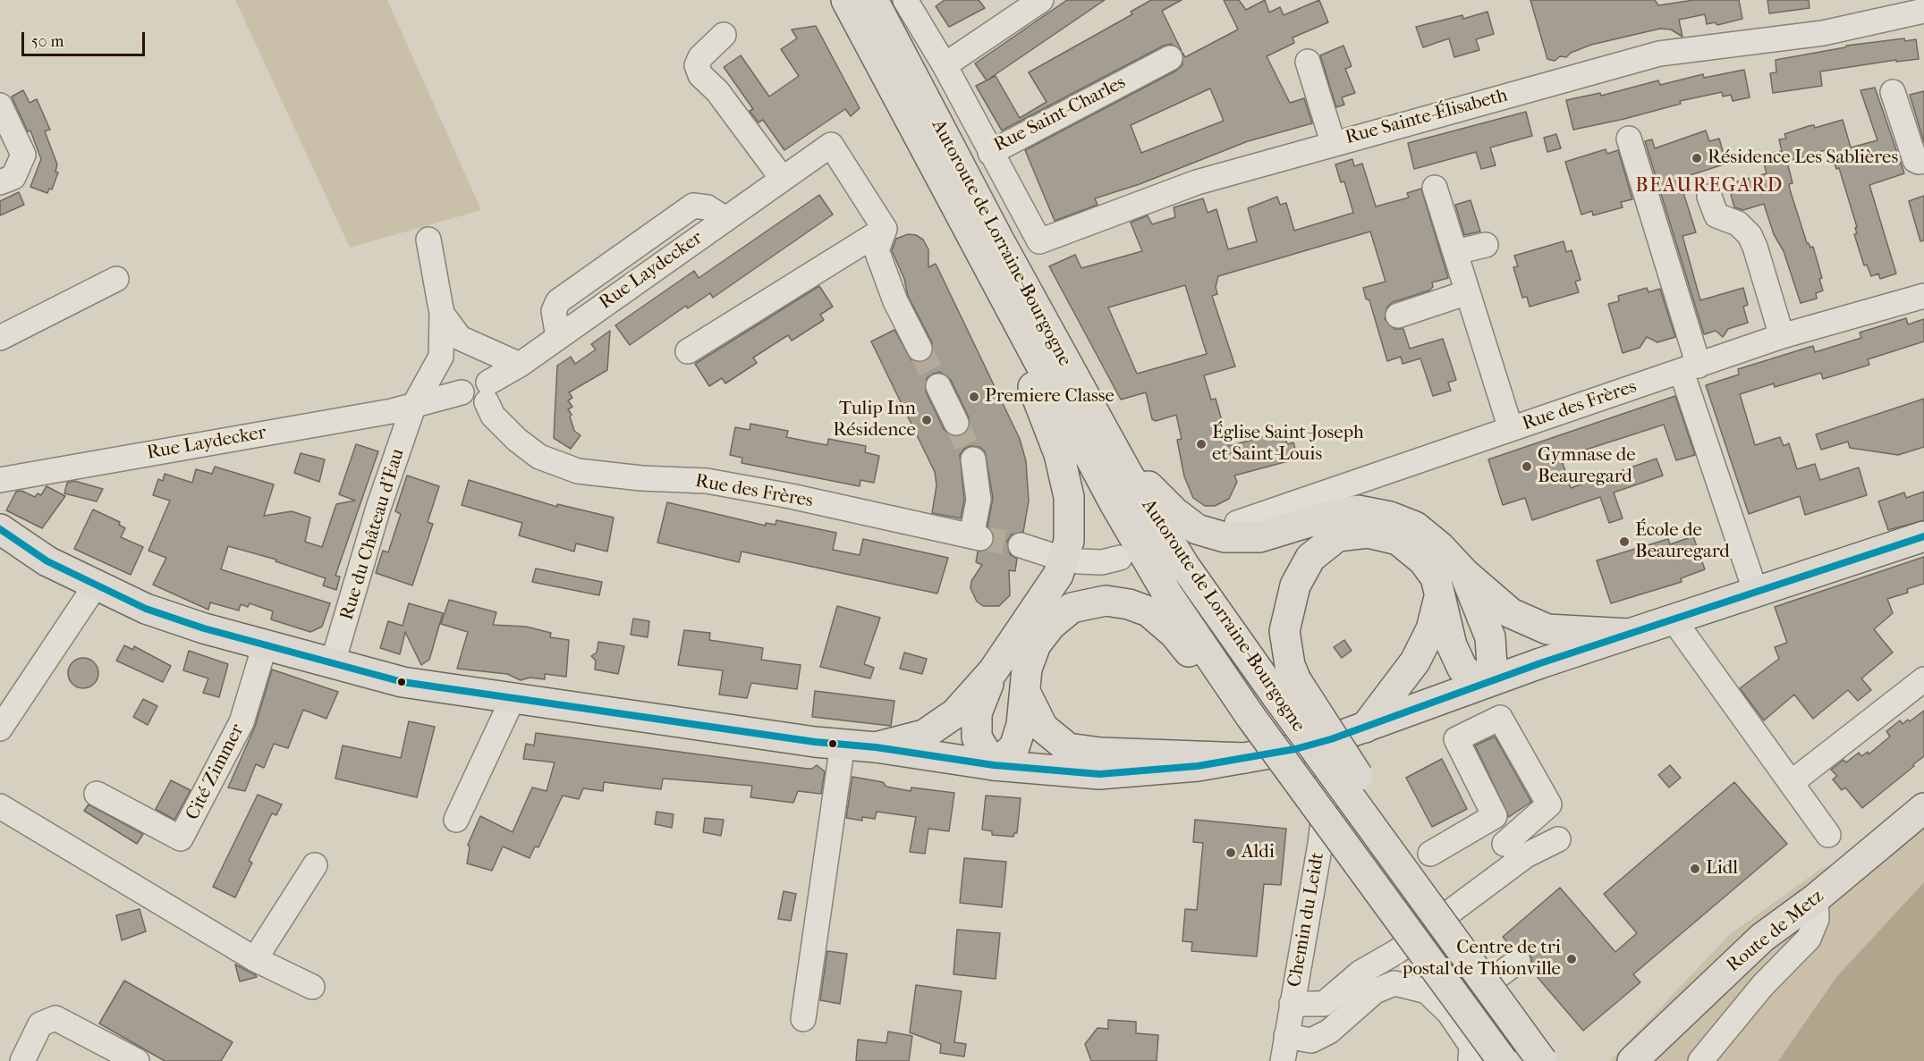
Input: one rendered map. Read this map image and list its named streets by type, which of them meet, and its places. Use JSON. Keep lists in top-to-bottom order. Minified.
{"streets":{"main road":["Autoroute de Lorraine-Bourgogne","Route de Metz"],"street":["Rue Saint-Charles","Rue Sainte-Élisabeth","Rue Laydecker","Rue des Frères","Rue du Château d'Eau","Cité Zimmer","Chemin du Leidt"]},"crossings":[["Rue Saint-Charles","Rue Sainte-Élisabeth"],["Rue Laydecker","Rue des Frères"],["Rue Laydecker","Rue du Château d'Eau"]],"districts":["BEAUREGARD"],"places":["Résidence Les Sablières","Premiere Classe","Tulip Inn Résidence","Église Saint-Joseph et Saint-Louis","Gymnase de Beauregard","École de Beauregard","Aldi","Lidl","Centre de tri postal de Thionville"],"scale_bar":"50 m"}
